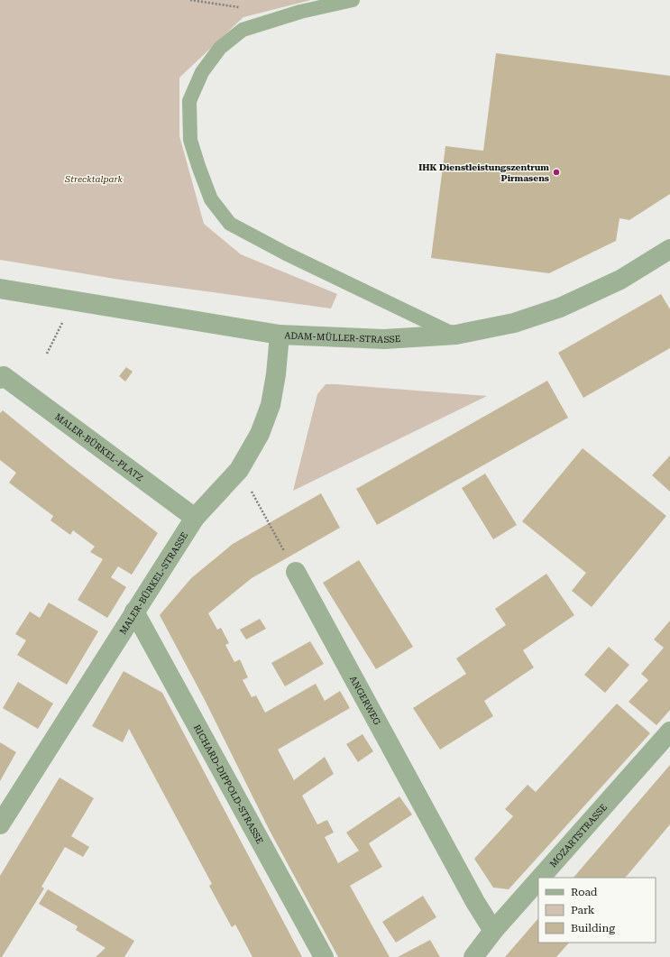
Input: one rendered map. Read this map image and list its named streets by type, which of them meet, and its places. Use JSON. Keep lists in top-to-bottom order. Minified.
{"streets":{"street":["ADAM-MÜLLER-STRASSE","MALER-BÜRKEL-PLATZ","MALER-BÜRKEL-STRASSE","ANGERWEG","RICHARD-DIPPOLD-STRASSE","MOZARTSTRASSE"]},"crossings":[["ADAM-MÜLLER-STRASSE","MALER-BÜRKEL-STRASSE"],["MALER-BÜRKEL-PLATZ","MALER-BÜRKEL-STRASSE"],["MALER-BÜRKEL-STRASSE","RICHARD-DIPPOLD-STRASSE"],["ANGERWEG","MOZARTSTRASSE"]],"parks":["Strecktalpark"],"places":["IHK Dienstleistungszentrum Pirmasens"],"legend":["Road","Park","Building"]}
